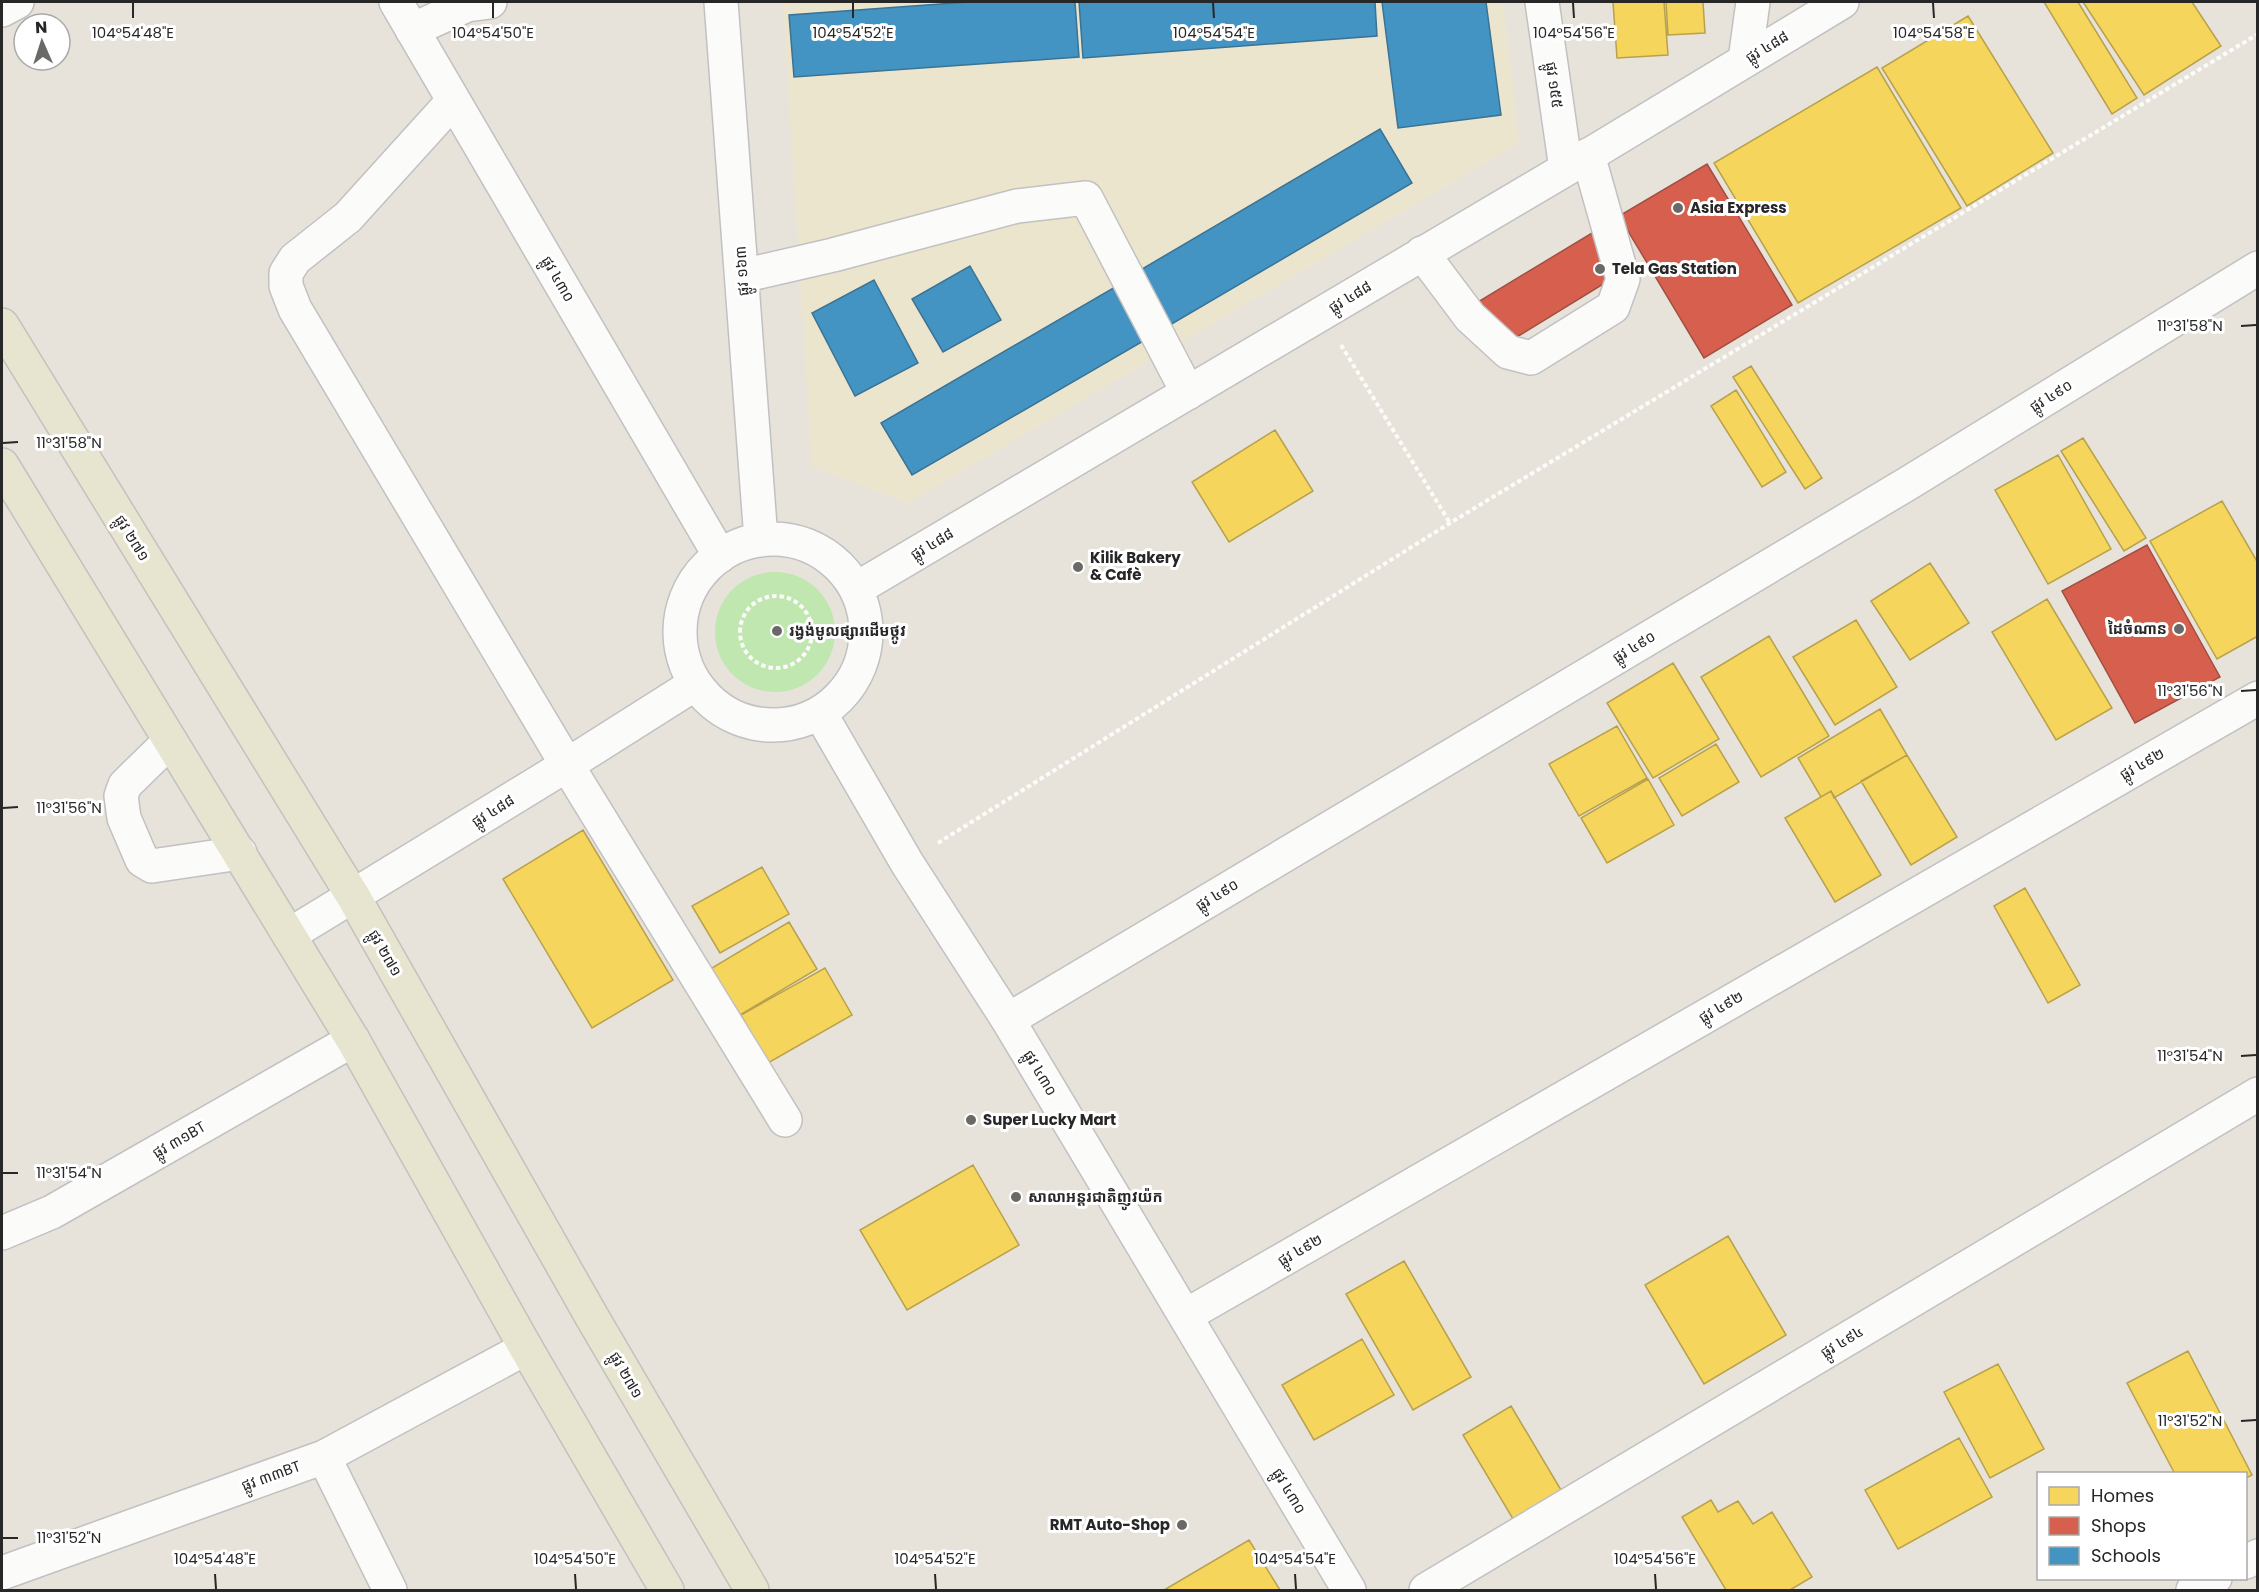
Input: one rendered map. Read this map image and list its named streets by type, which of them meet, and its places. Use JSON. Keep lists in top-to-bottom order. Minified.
{"streets":{"main road":["ផ្លូវ ២៧១"],"street":["ផ្លូវ ៤៨៨","ផ្លូវ ១៥៥","ផ្លូវ ១៦៣","ផ្លូវ ៤៣០","ផ្លូវ ៤៩០","ផ្លូវ ៤៩២","ផ្លូវ ៣១BT","ផ្លូវ ៤៩៤","ផ្លូវ ៣៣BT"]},"crossings":[["ផ្លូវ ៤៨៨","ផ្លូវ ១៥៥"],["ផ្លូវ ៤៨៨","ផ្លូវ ២៧១"],["ផ្លូវ ៤៣០","ផ្លូវ ៤៩០"],["ផ្លូវ ៤៣០","ផ្លូវ ៤៩២"]],"places":["Asia Express","Tela Gas Station","Kilik Bakery & Cafè","ដៃចំណាន","រង្វង់មូលផ្សារដើមថ្កូវ","Super Lucky Mart","សាលាអន្តរជាតិញូវយ៉ក","RMT Auto-Shop"],"legend":["Homes","Shops","Schools"],"north":"top","coordinates":["104°54'48\"E","104°54'50\"E","104°54'52\"E","104°54'54\"E","104°54'56\"E","104°54'58\"E","11°31'58\"N","11°31'56\"N","11°31'54\"N","11°31'52\"N"]}
